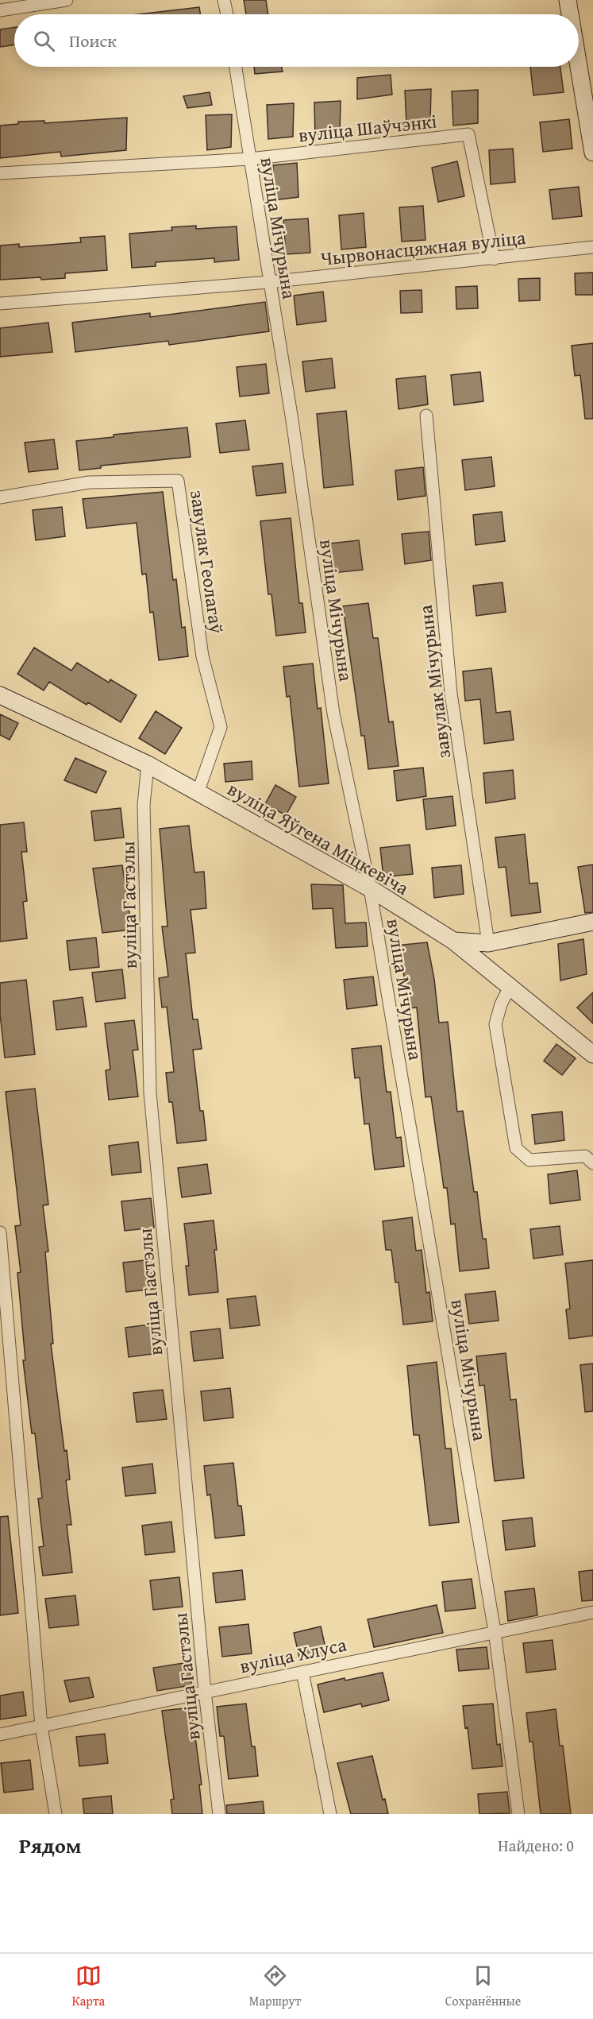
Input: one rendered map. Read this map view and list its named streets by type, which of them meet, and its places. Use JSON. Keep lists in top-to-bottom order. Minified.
{"streets":{"street":["вуліца Шаўчэнкі","вуліца Мічурына","Чырвонасцяжная вуліца","завулак Геолагаў","завулак Мічурына","вуліца Яўгена Міцкевіча","вуліца Гастэлы","вуліца Хлуса"]},"crossings":[["вуліца Шаўчэнкі","вуліца Мічурына"],["вуліца Шаўчэнкі","Чырвонасцяжная вуліца"],["вуліца Мічурына","Чырвонасцяжная вуліца"],["вуліца Мічурына","вуліца Яўгена Міцкевіча"],["вуліца Мічурына","вуліца Хлуса"],["завулак Геолагаў","вуліца Яўгена Міцкевіча"],["вуліца Яўгена Міцкевіча","вуліца Гастэлы"],["вуліца Гастэлы","вуліца Хлуса"]],"page":{"search":"Поиск","heading":["Рядом","Найдено: 0"],"nav":["Карта","Маршрут","Сохранённые"]}}
